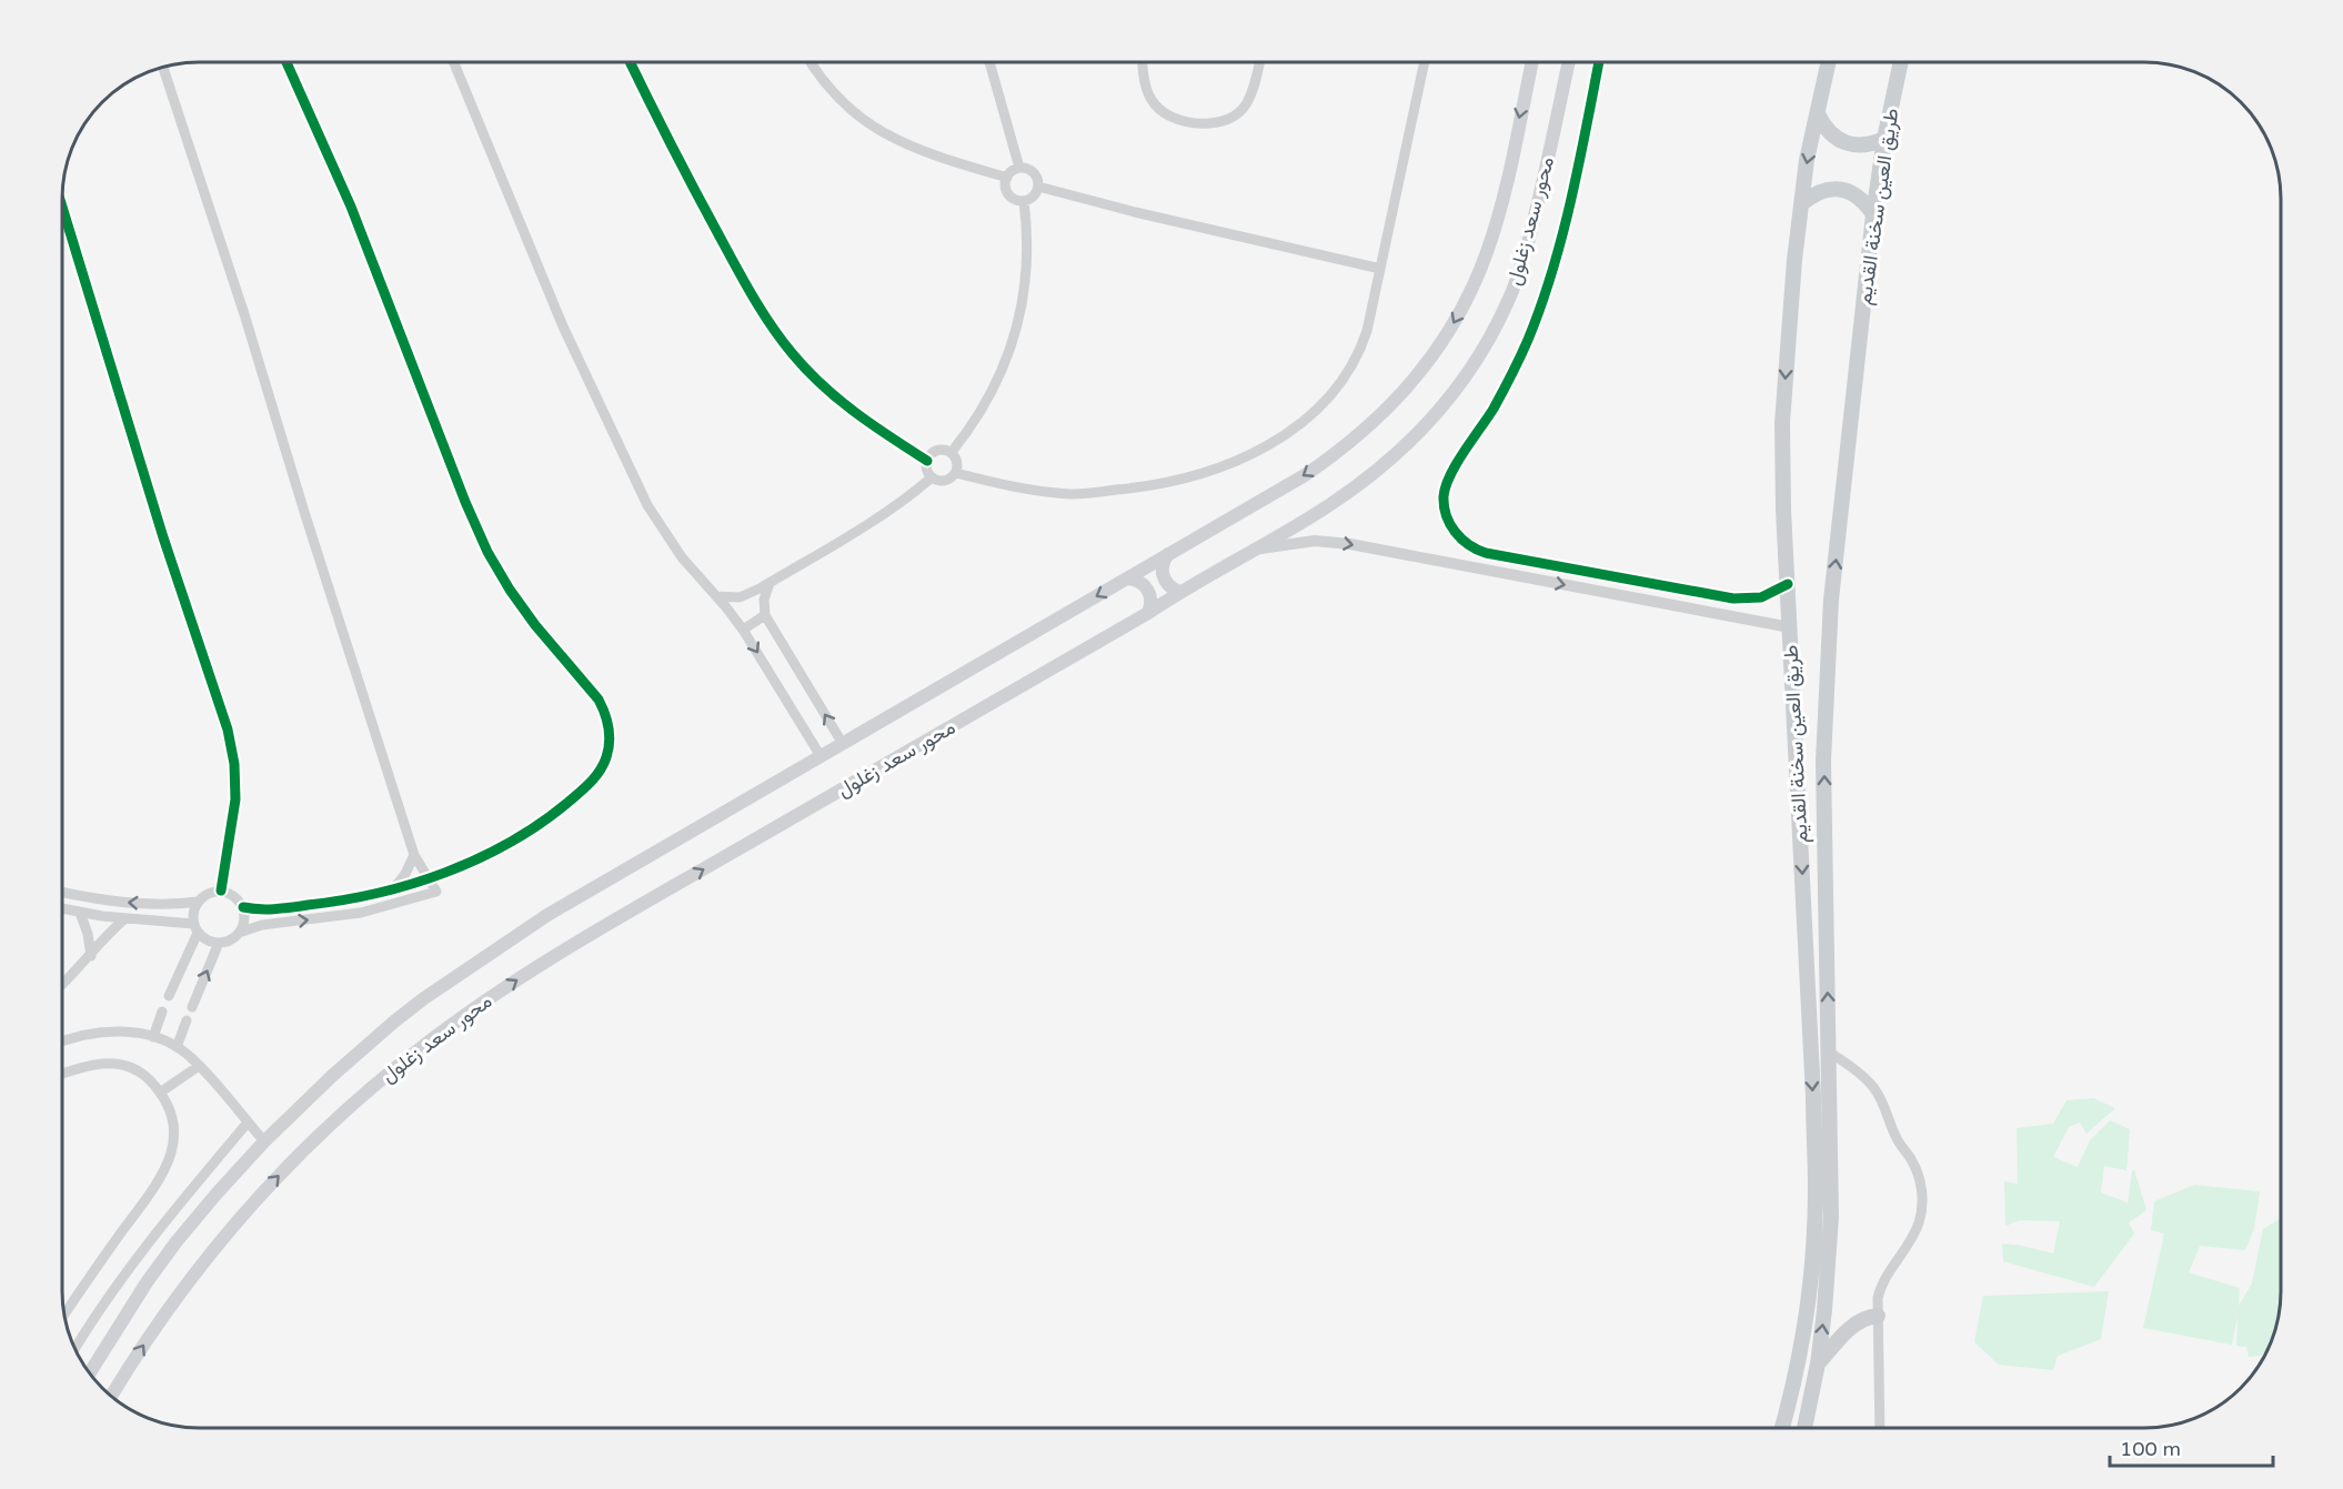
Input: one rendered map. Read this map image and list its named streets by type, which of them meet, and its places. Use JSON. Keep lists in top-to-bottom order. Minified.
{"streets":{"main road":["طريق العين سخنة القديم","محور سعد زغلول"]},"scale_bar":"100 m"}
